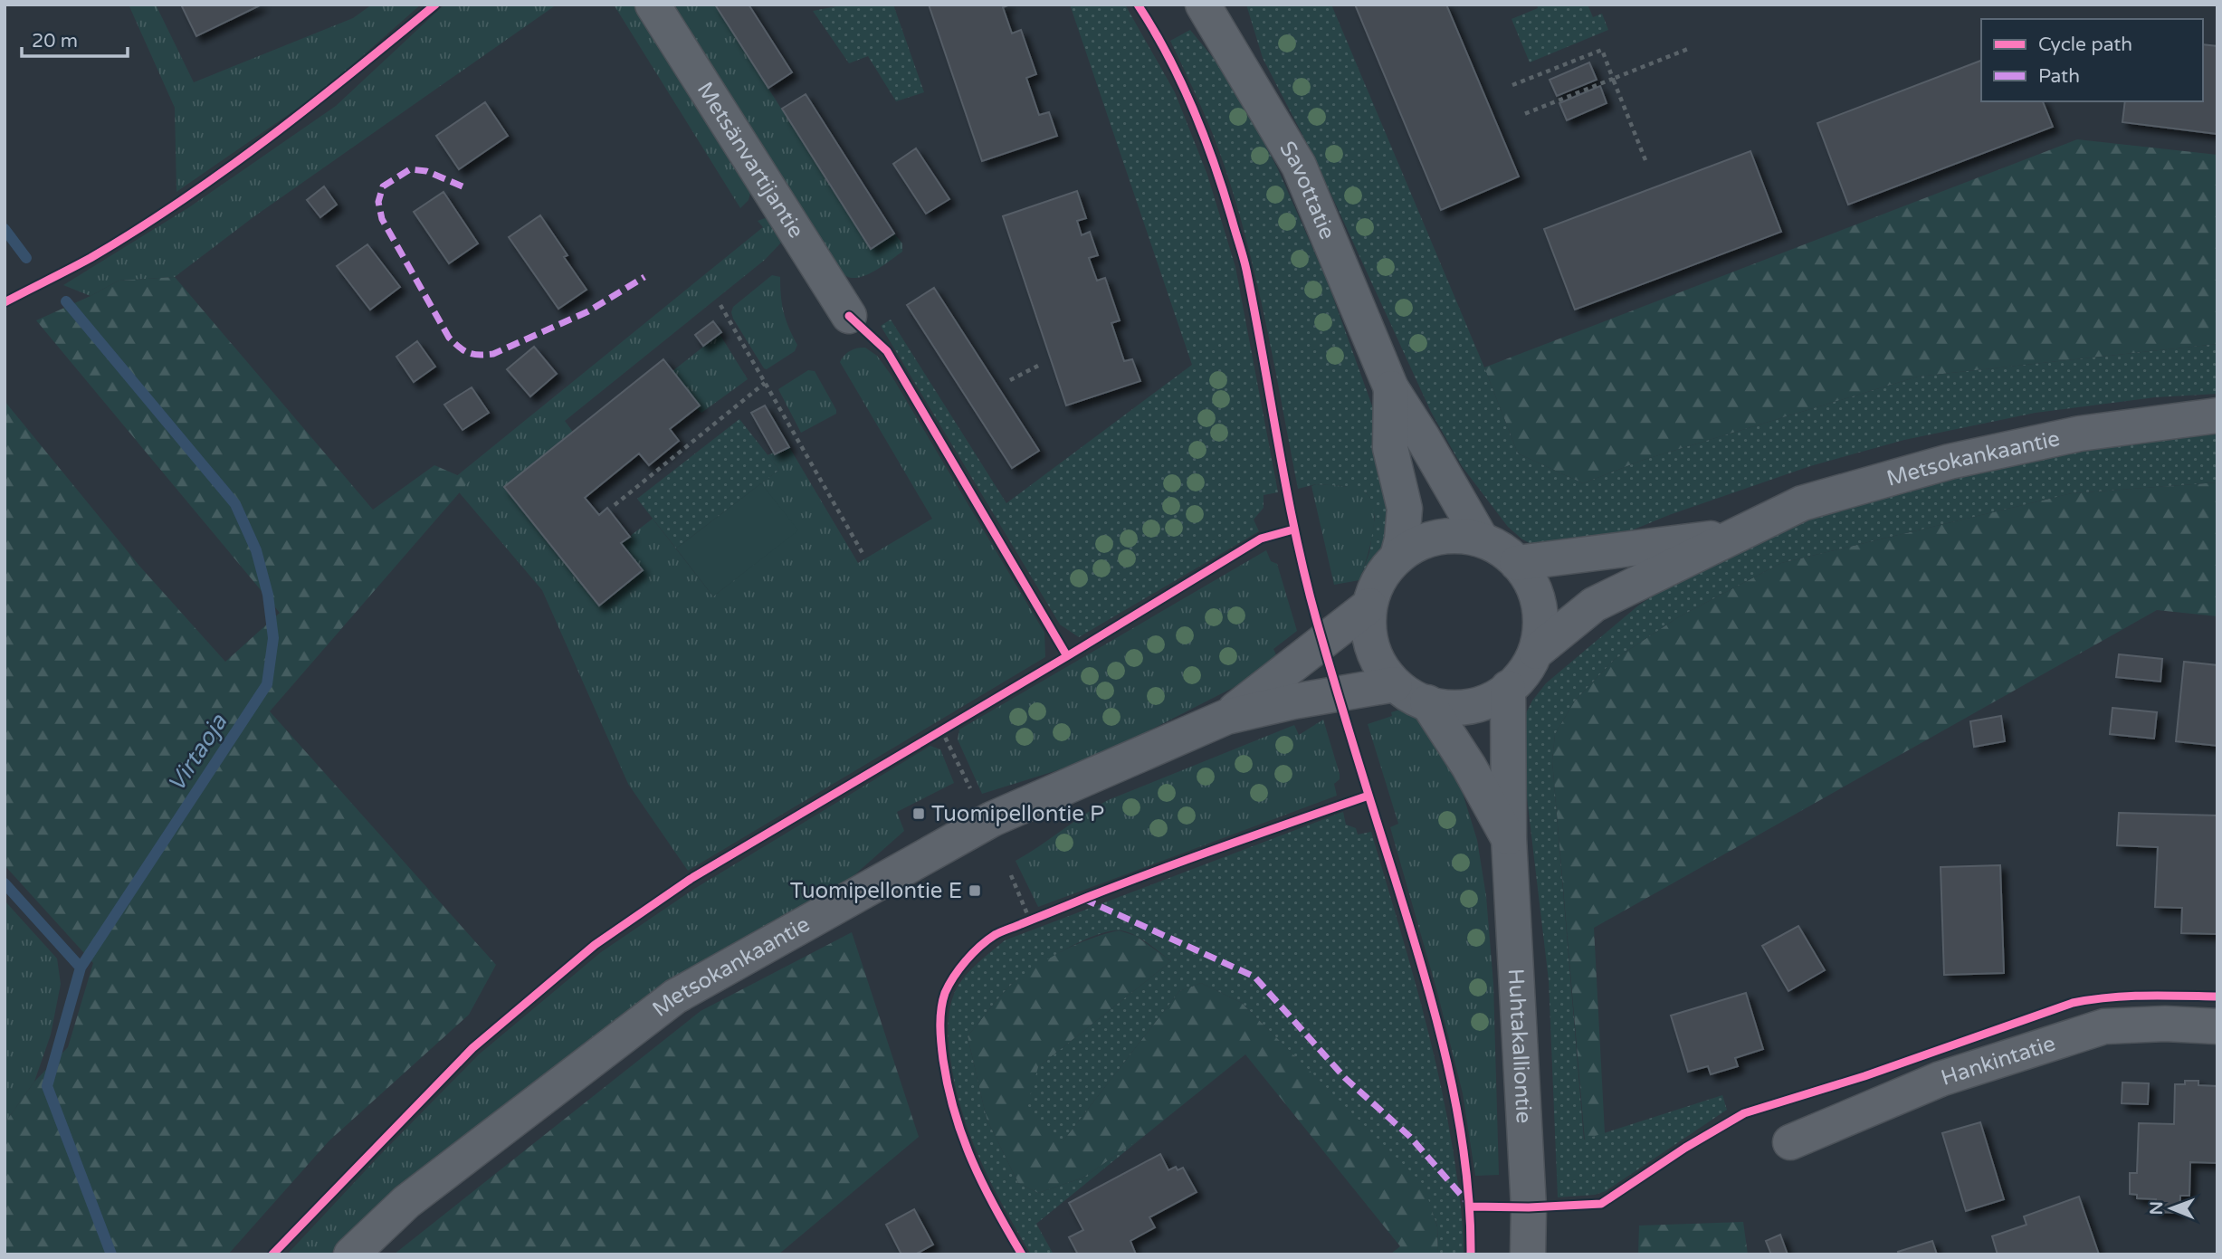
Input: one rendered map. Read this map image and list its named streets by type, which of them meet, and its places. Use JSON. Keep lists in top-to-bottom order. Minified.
{"streets":{"street":["Metsänvartijantie","Savottatie","Metsokankaantie","Huhtakalliontie","Hankintatie"]},"crossings":[["Savottatie","Metsokankaantie"],["Savottatie","Huhtakalliontie"],["Metsokankaantie","Huhtakalliontie"]],"water":["Virtaoja"],"places":{"transit":["Tuomipellontie P","Tuomipellontie E"]},"legend":["Cycle path","Path"],"scale_bar":"20 m","north":"left"}
